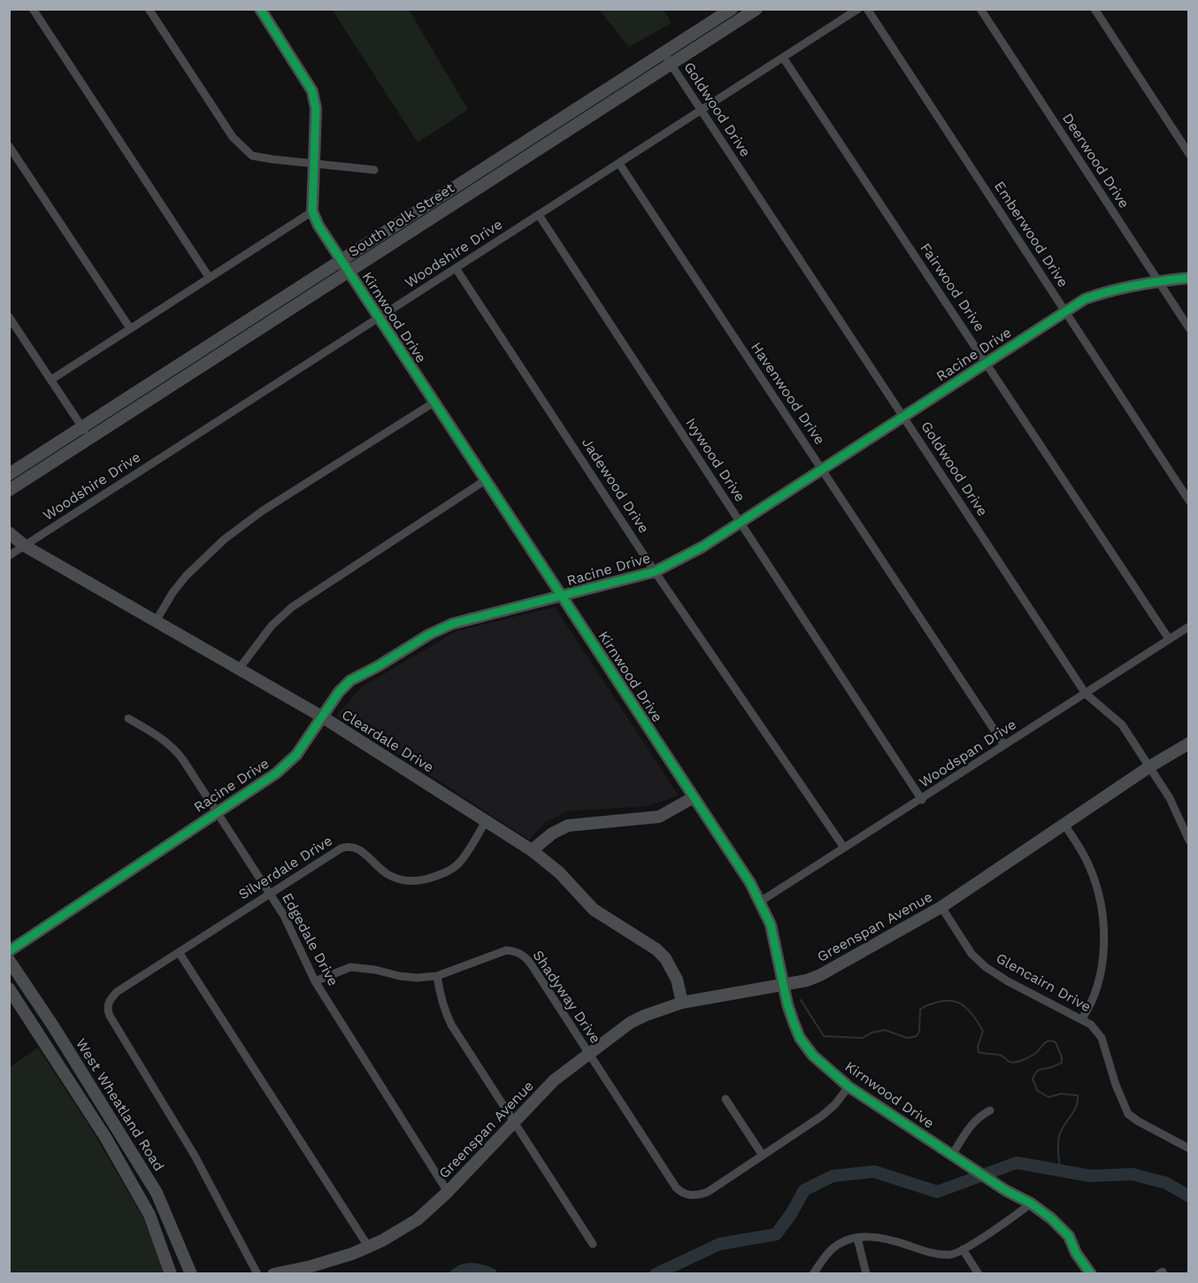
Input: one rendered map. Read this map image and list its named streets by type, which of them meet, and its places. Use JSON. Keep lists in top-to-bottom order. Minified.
{"streets":{"street":["Goldwood Drive","Deerwood Drive","South Polk Street","Emberwood Drive","Woodshire Drive","Fairwood Drive","Kirnwood Drive","Racine Drive","Havenwood Drive","Ivywood Drive","Jadewood Drive","Cleardale Drive","Woodspan Drive","Silverdale Drive","Greenspan Avenue","Edgedale Drive","Glencairn Drive","Shadyway Drive","West Wheatland Road"]},"crossings":[["Goldwood Drive","South Polk Street"],["Goldwood Drive","Woodshire Drive"],["Goldwood Drive","Racine Drive"],["Goldwood Drive","Woodspan Drive"],["Goldwood Drive","Greenspan Avenue"],["Deerwood Drive","Racine Drive"],["South Polk Street","Kirnwood Drive"],["Emberwood Drive","Racine Drive"],["Woodshire Drive","Fairwood Drive"],["Woodshire Drive","Kirnwood Drive"],["Woodshire Drive","Havenwood Drive"],["Woodshire Drive","Ivywood Drive"],["Woodshire Drive","Jadewood Drive"],["Woodshire Drive","Cleardale Drive"],["Fairwood Drive","Racine Drive"],["Fairwood Drive","Woodspan Drive"],["Kirnwood Drive","Racine Drive"],["Kirnwood Drive","Woodspan Drive"],["Kirnwood Drive","Greenspan Avenue"],["Racine Drive","Havenwood Drive"],["Racine Drive","Ivywood Drive"],["Racine Drive","Jadewood Drive"],["Racine Drive","Cleardale Drive"],["Racine Drive","Edgedale Drive"],["Havenwood Drive","Woodspan Drive"],["Ivywood Drive","Woodspan Drive"],["Jadewood Drive","Woodspan Drive"],["Cleardale Drive","Silverdale Drive"],["Cleardale Drive","Greenspan Avenue"],["Silverdale Drive","Edgedale Drive"],["Greenspan Avenue","Edgedale Drive"],["Greenspan Avenue","Glencairn Drive"],["Greenspan Avenue","Shadyway Drive"],["Edgedale Drive","Shadyway Drive"]]}
